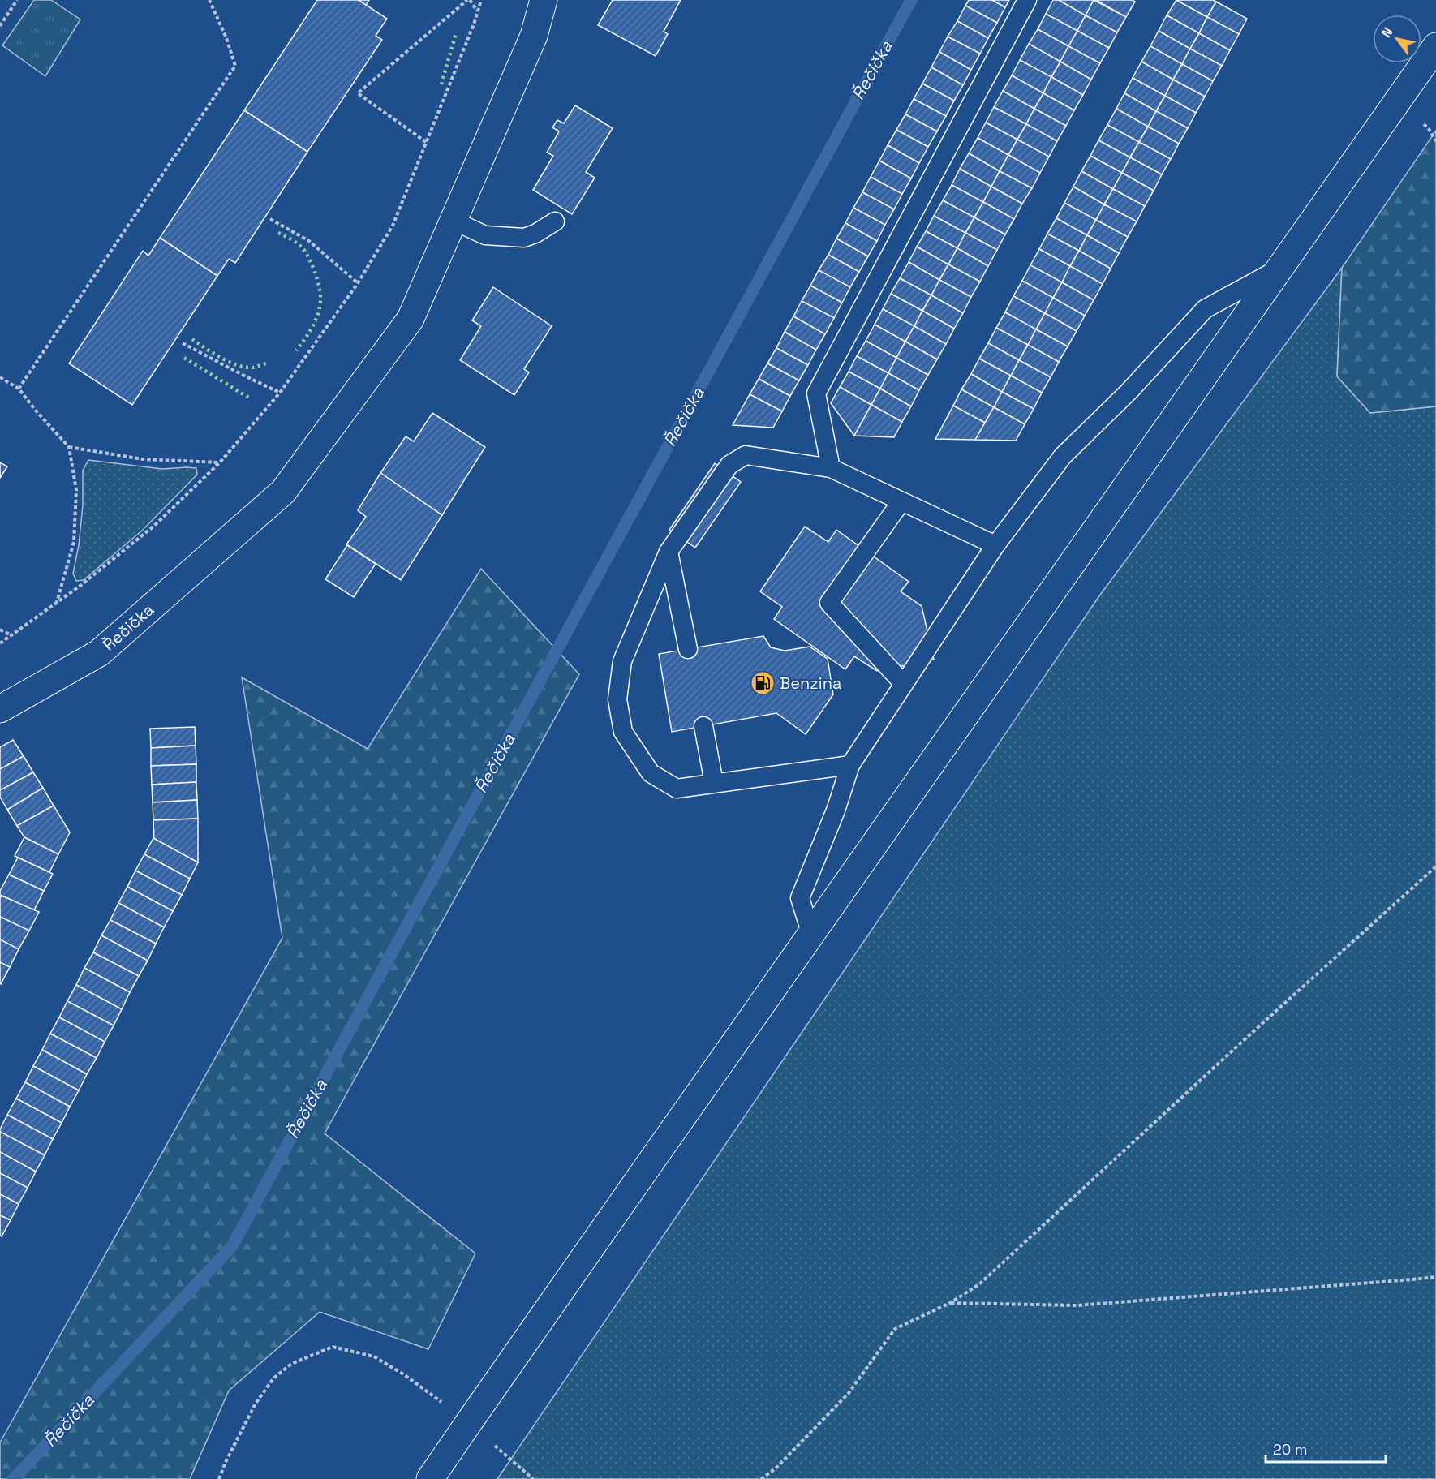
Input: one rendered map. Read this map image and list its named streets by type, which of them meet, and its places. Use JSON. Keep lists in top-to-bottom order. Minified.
{"streets":{"main road":["Řečička"]},"water":["Řečička"],"places":{"fuel station":["Benzina"]},"scale_bar":"20 m","north":"top left"}
